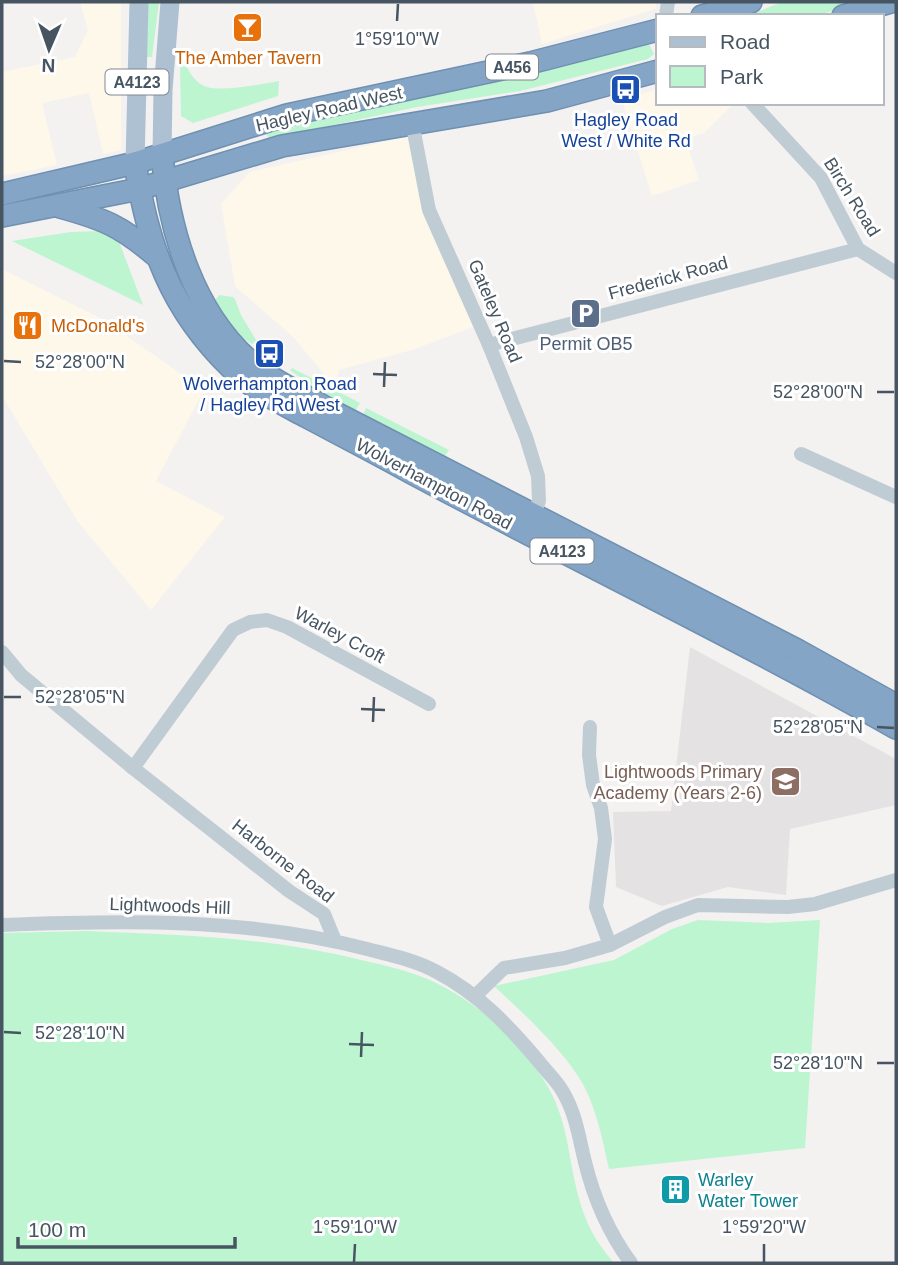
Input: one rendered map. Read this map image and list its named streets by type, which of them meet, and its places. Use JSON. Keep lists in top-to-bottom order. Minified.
{"streets":{"highway":["A456","A4123","Hagley Road West","Wolverhampton Road"],"street":["Birch Road","Frederick Road","Gateley Road","Warley Croft","Harborne Road","Lightwoods Hill"]},"crossings":[["A4123","Hagley Road West"],["A4123","Wolverhampton Road"],["Hagley Road West","Gateley Road"],["Hagley Road West","Wolverhampton Road"],["Birch Road","Frederick Road"],["Frederick Road","Gateley Road"],["Gateley Road","Wolverhampton Road"],["Warley Croft","Harborne Road"],["Harborne Road","Lightwoods Hill"]],"places":{"bar":["The Amber Tavern"],"bus stop":["Hagley Road West / White Rd","Wolverhampton Road / Hagley Rd West"],"parking":["Permit OB5"],"restaurant":["McDonald's"],"school or university":["Lightwoods Primary Academy (Years 2-6)"],"building":["Warley Water Tower"]},"legend":["Road","Park"],"scale_bar":"100 m","north":"bottom","coordinates":["1°59'10\"W","52°28'00\"N","52°28'05\"N","52°28'10\"N","1°59'20\"W"]}
